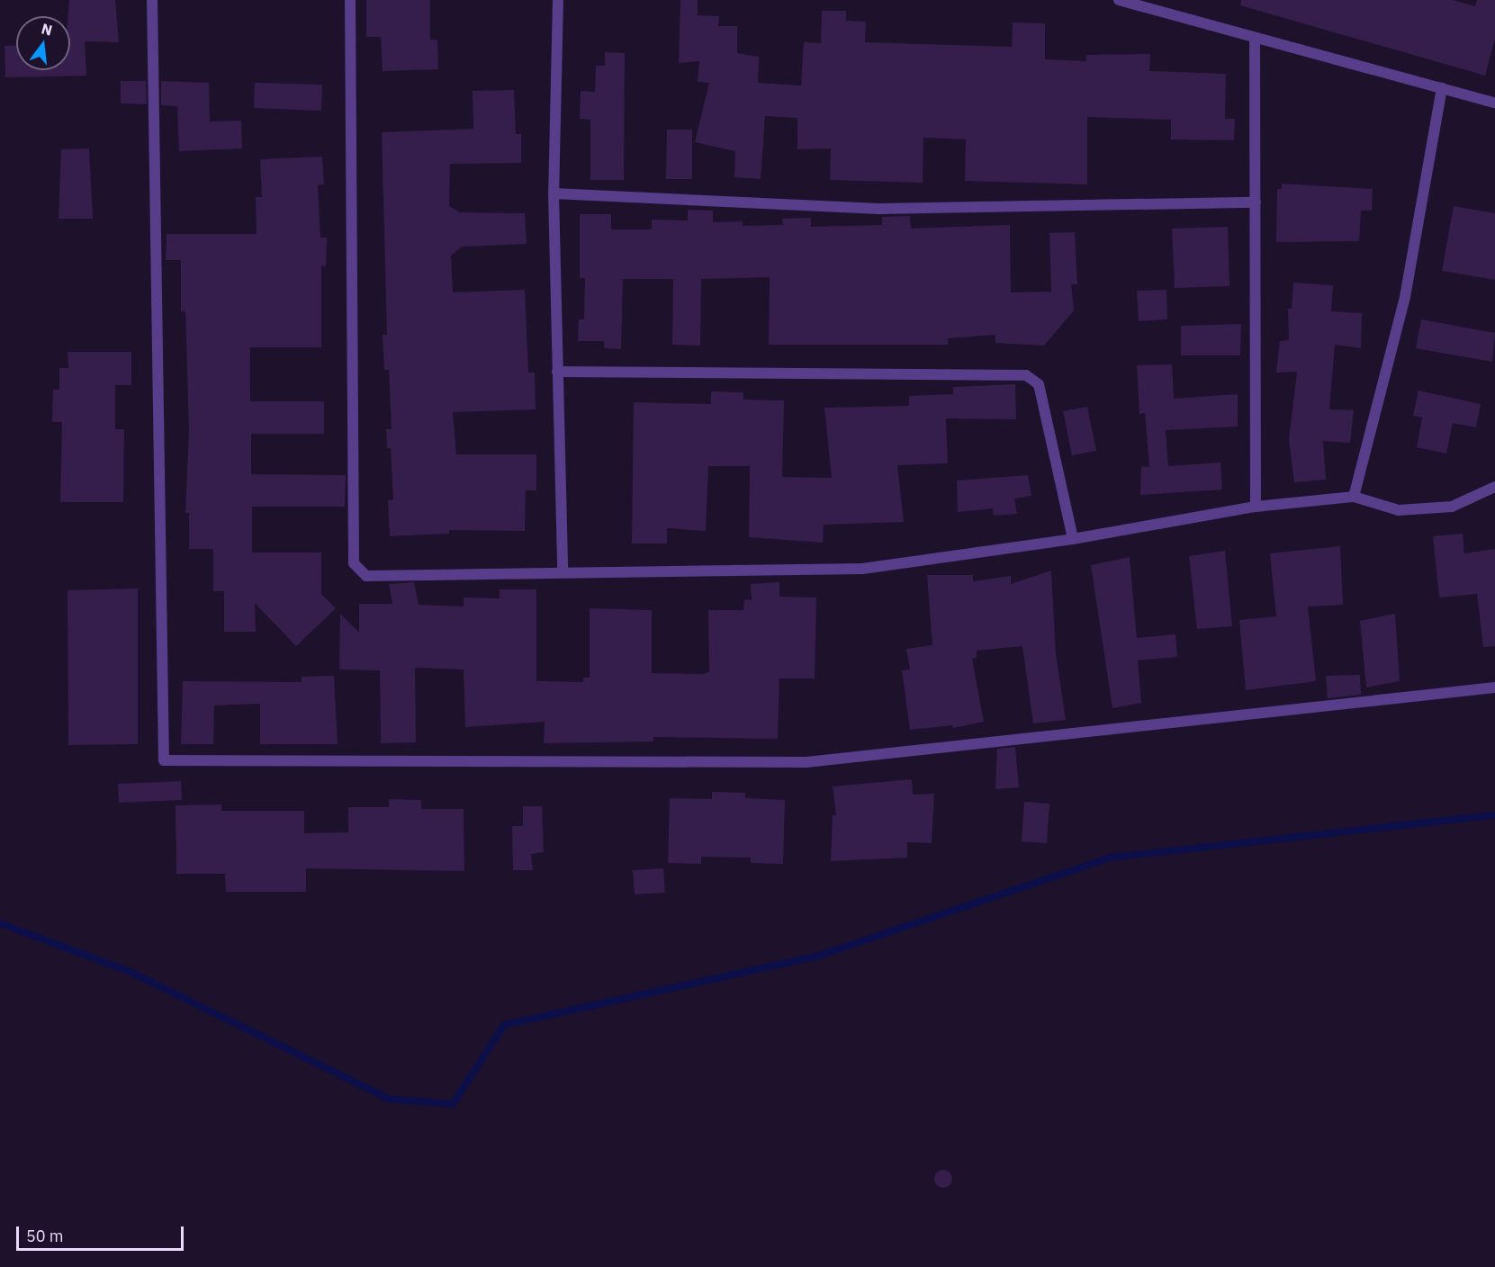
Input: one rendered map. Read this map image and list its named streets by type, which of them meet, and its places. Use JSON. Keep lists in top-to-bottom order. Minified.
{"scale_bar":"50 m","north":"top"}
